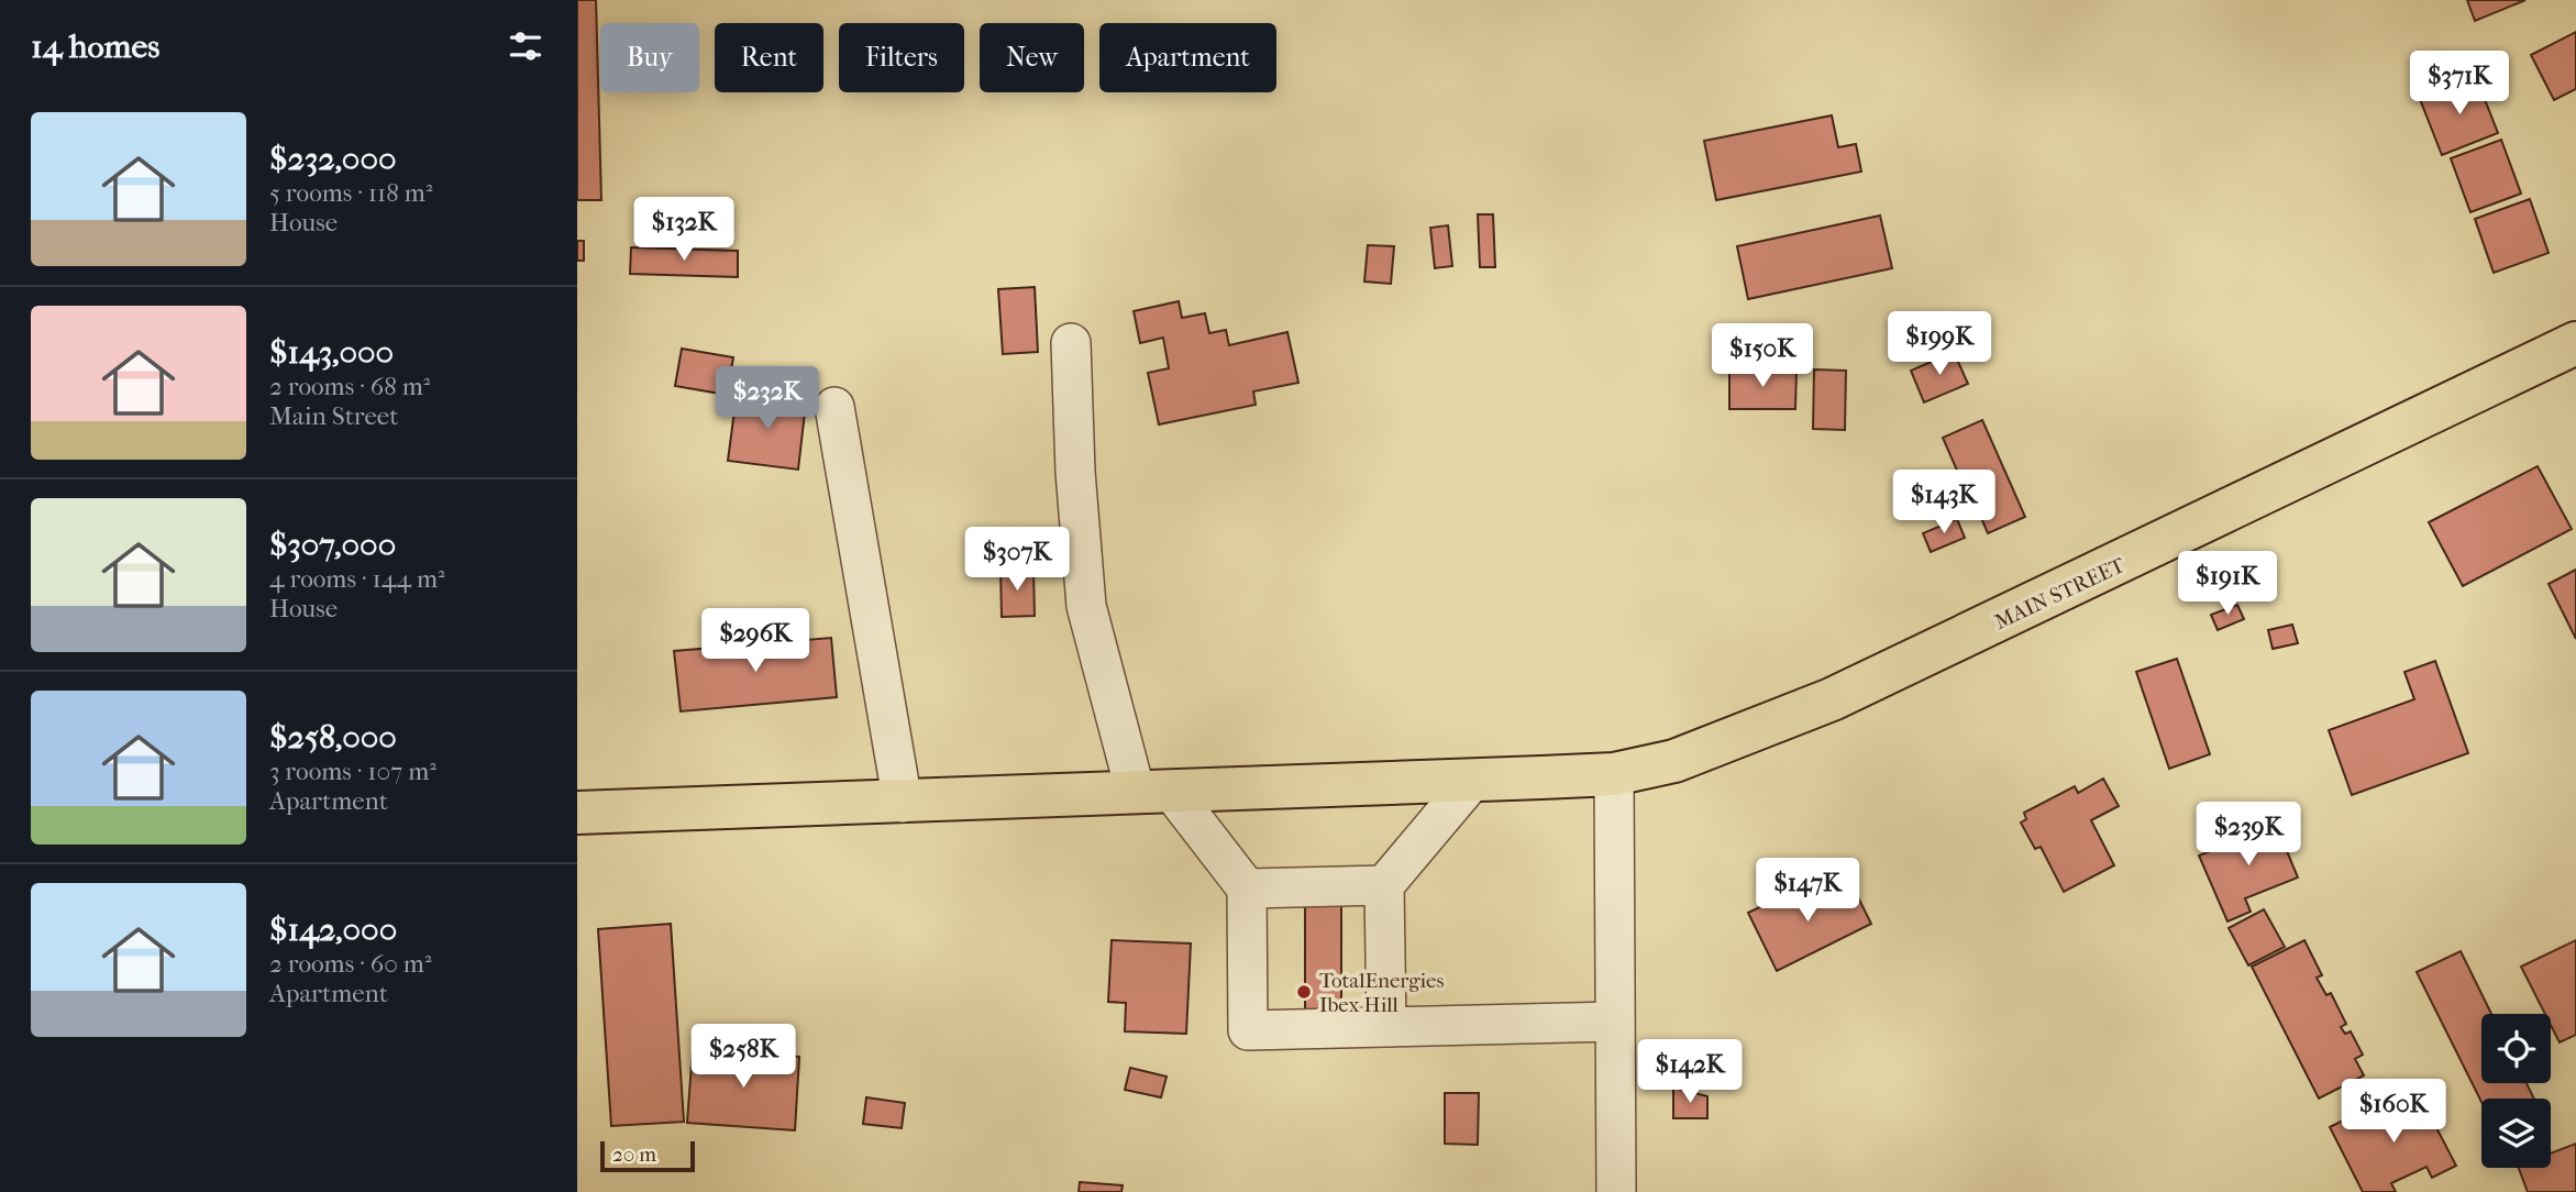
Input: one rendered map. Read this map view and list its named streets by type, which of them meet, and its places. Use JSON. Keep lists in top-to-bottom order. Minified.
{"streets":{"main road":["MAIN STREET"]},"places":["TotalEnergies Ibex Hill"],"scale_bar":"20 m","page":{"heading":"14 homes","chip":["Buy","Rent","Filters","New","Apartment"],"price":["$371K","$132K","$199K","$150K","$232K","$143K","$307K","$191K","$296K","$239K","$147K","$258K","$142K","$160K"],"list":[{"name":"$232,000","note":"5 rooms · 118 m² · House"},{"name":"$143,000","note":"2 rooms · 68 m² · Main Street"},{"name":"$307,000","note":"4 rooms · 144 m² · House"},{"name":"$258,000","note":"3 rooms · 107 m² · Apartment"},{"name":"$142,000","note":"2 rooms · 60 m² · Apartment"}],"scale":"20 m"}}
